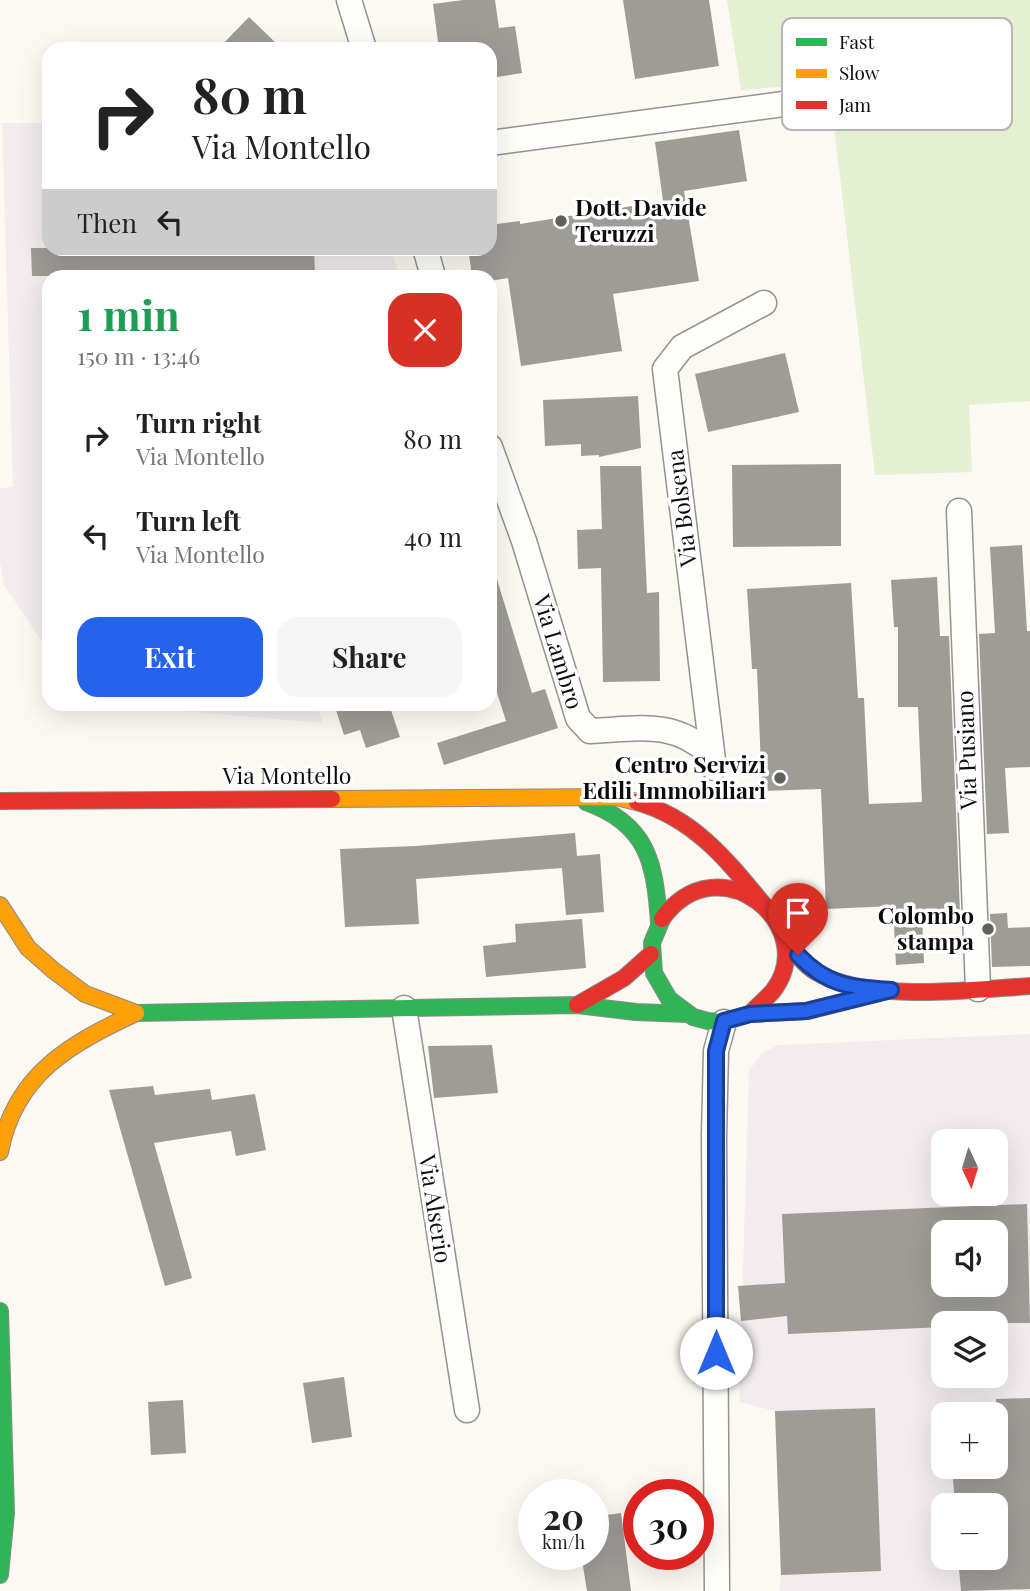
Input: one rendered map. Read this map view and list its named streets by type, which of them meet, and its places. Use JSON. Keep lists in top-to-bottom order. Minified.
{"streets":{"main road":["Via Montello"],"street":["Via Bolsena","Via Lambro","Via Pusiano","Via Alserio"]},"crossings":[["Via Bolsena","Via Lambro"]],"places":["Dott. Davide Teruzzi","Centro Servizi Edili Immobiliari","Colombo stampa"],"legend":["Fast","Slow","Jam"],"north":"bottom","page":{"turn":["80 m","Via Montello"],"then":"Then","heading":["1 min","150 m · 13:46"],"list":[{"name":"Turn right","note":"Via Montello","value":"80 m"},{"name":"Turn left","note":"Via Montello","value":"40 m"}],"buttons":["Exit","Share"],"map_buttons":["+","−"],"speed":"20 km/h","limit":"30"}}
